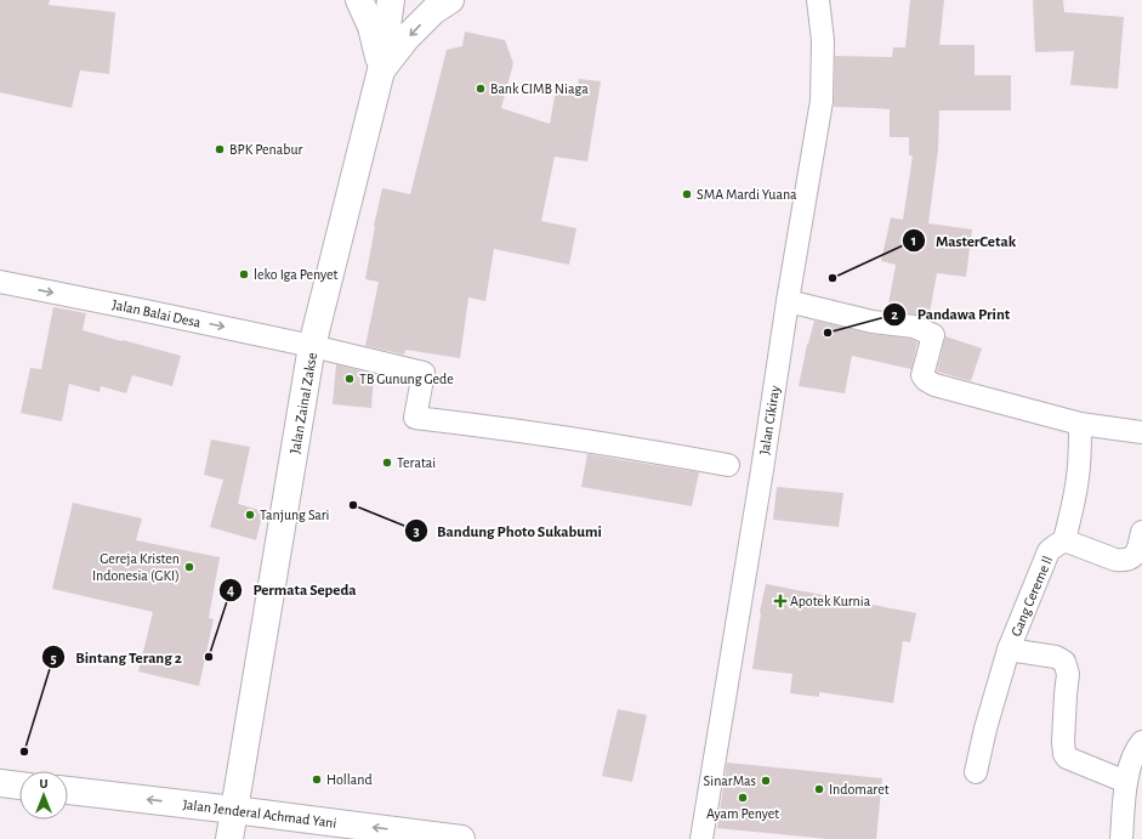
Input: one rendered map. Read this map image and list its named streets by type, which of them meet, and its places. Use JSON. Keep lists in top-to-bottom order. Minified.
{"streets":{"street":["Jalan Balai Desa","Jalan Zainal Zakse","Jalan Cikiray","Gang Cereme ll","Jalan Jenderal Achmad Yani"]},"crossings":[["Jalan Balai Desa","Jalan Zainal Zakse"],["Jalan Zainal Zakse","Jalan Jenderal Achmad Yani"]],"one_way":["Jalan Balai Desa","Jalan Jenderal Achmad Yani"],"places":{"other":["Bank CIMB Niaga","BPK Penabur","SMA Mardi Yuana","leko Iga Penyet","MasterCetak","Pandawa Print","TB Gunung Gede","Teratai","Bandung Photo Sukabumi","Tanjung Sari","Gereja Kristen Indonesia (GKI)","Permata Sepeda","Bintang Terang 2","Holland","SinarMas","Indomaret","Ayam Penyet"],"health":["Apotek Kurnia"]},"north":"top"}
